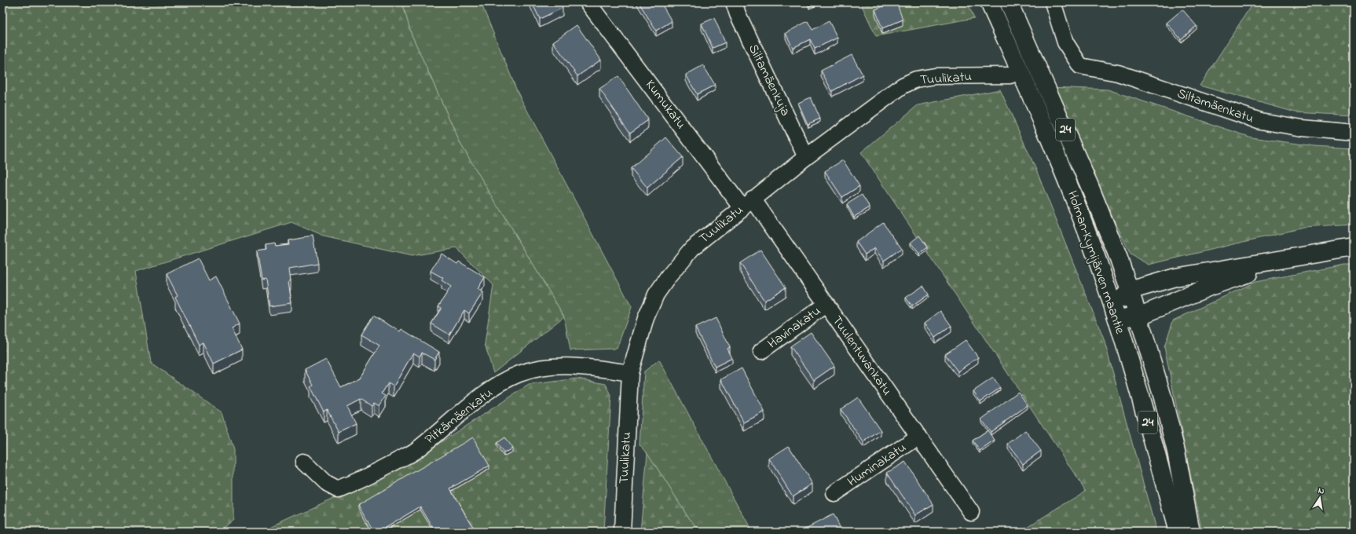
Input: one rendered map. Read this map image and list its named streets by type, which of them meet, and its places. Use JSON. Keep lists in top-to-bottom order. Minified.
{"streets":{"highway":["24","Holman–Kymijärven maantie"],"street":["Tuulikatu","Siltamäenkuja","Kumukatu","Siltamäenkatu","Havinakatu","Tuulentuvankatu","Pitkämäenkatu","Huminakatu"]},"crossings":[["Tuulikatu","Siltamäenkuja"],["Tuulikatu","Kumukatu"],["Tuulikatu","Tuulentuvankatu"],["Tuulikatu","Pitkämäenkatu"],["Kumukatu","Tuulentuvankatu"],["Havinakatu","Tuulentuvankatu"],["Tuulentuvankatu","Huminakatu"]],"north":"top"}
